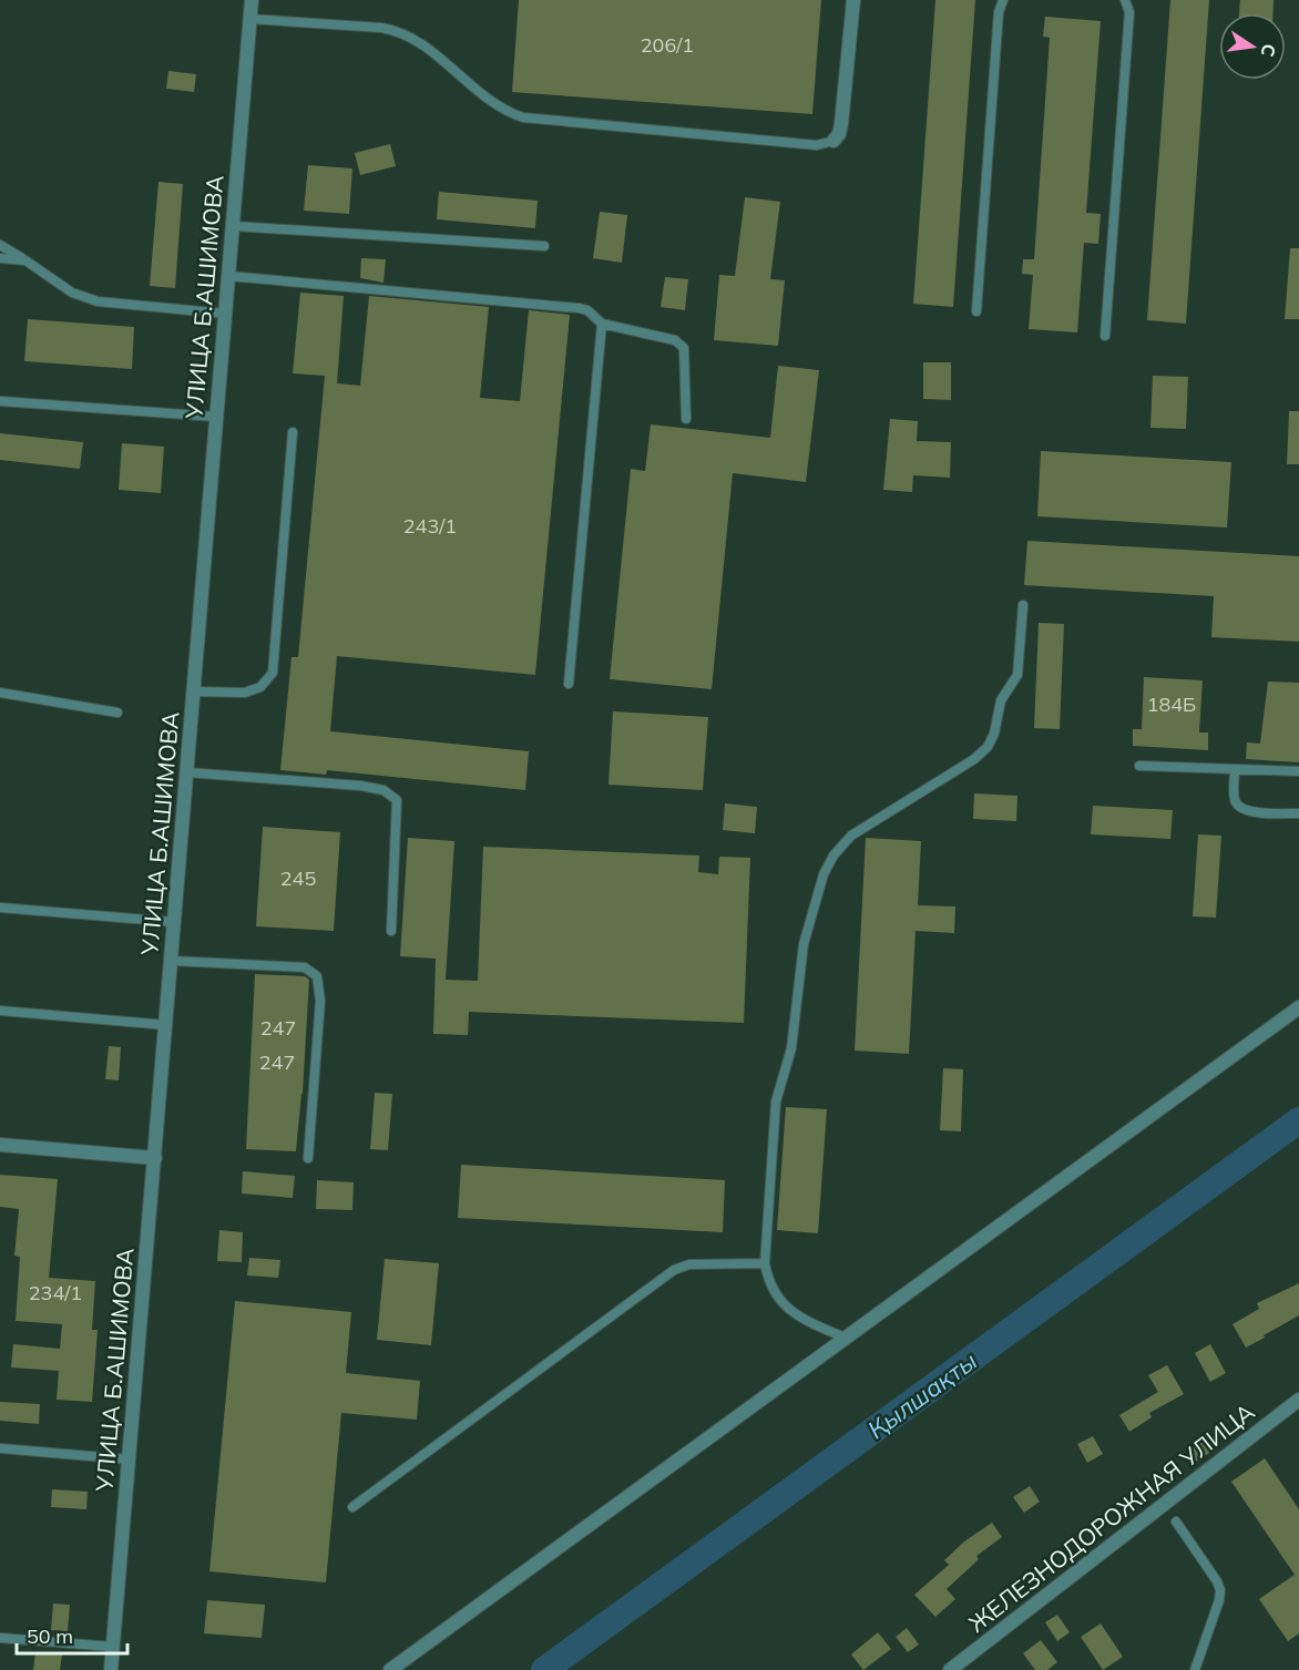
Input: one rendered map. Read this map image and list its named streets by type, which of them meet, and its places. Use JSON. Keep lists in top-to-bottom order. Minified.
{"streets":{"street":["УЛИЦА Б.АШИМОВА","ЖЕЛЕЗНОДОРОЖНАЯ УЛИЦА"]},"water":["Қылшақты"],"house_numbers":["206/1","243/1","184Б","245","247","247","234/1"],"scale_bar":"50 m","north":"right"}
